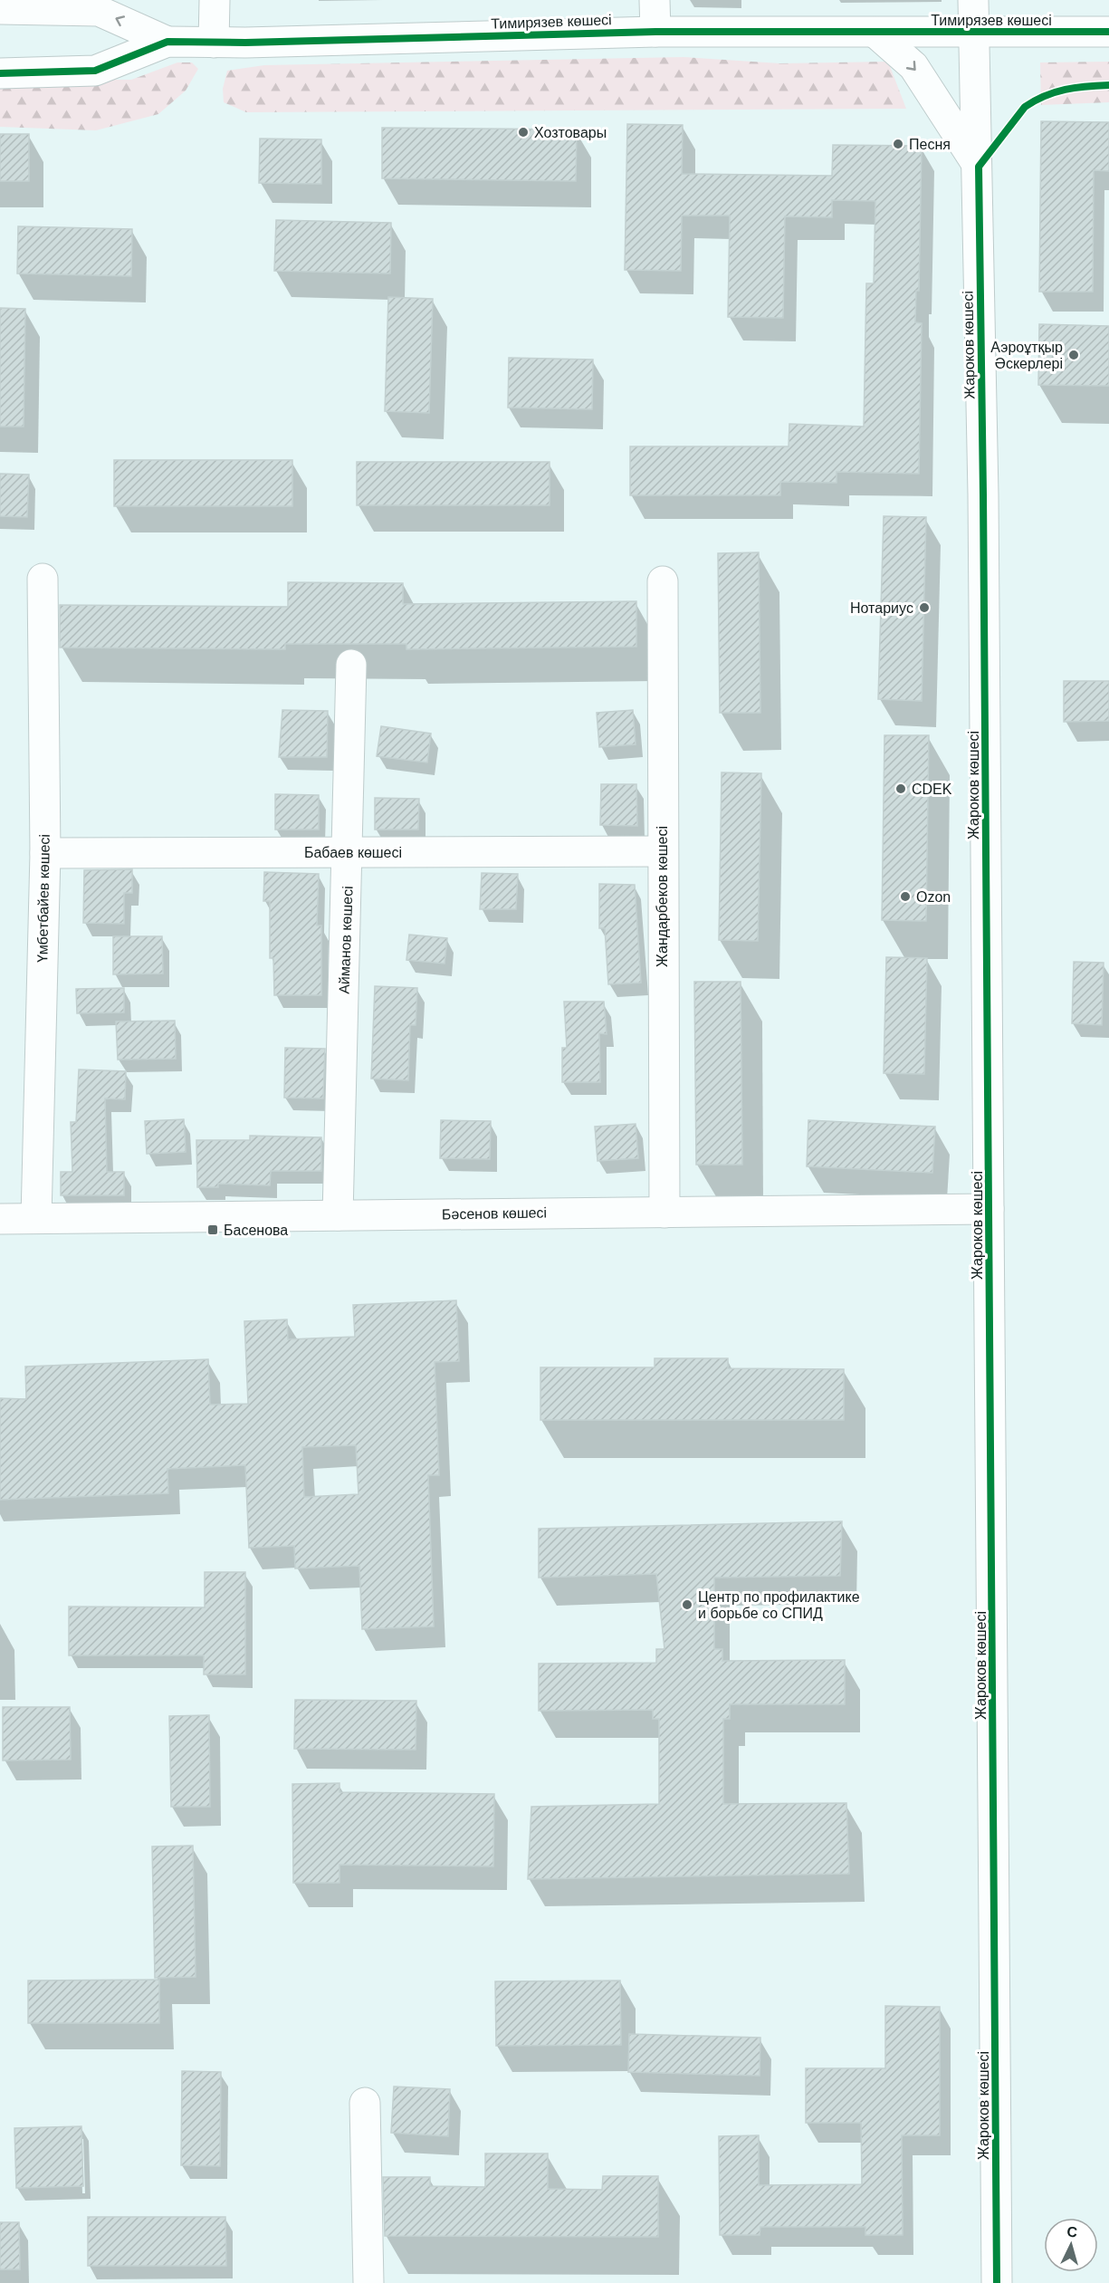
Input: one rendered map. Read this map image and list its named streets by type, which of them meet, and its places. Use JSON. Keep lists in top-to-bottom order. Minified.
{"streets":{"street":["Тимирязев көшесі","Жароков көшесі","Бабаев көшесі","Жандарбеков көшесі","Үмбетбайев көшесі","Айманов көшесі","Бәсенов көшесі"]},"crossings":[["Тимирязев көшесі","Жароков көшесі"],["Жароков көшесі","Бәсенов көшесі"],["Бабаев көшесі","Жандарбеков көшесі"],["Бабаев көшесі","Үмбетбайев көшесі"],["Бабаев көшесі","Айманов көшесі"],["Жандарбеков көшесі","Бәсенов көшесі"],["Үмбетбайев көшесі","Бәсенов көшесі"],["Айманов көшесі","Бәсенов көшесі"]],"places":{"other":["Хозтовары","Песня","Аэроұтқыр Әскерлері","Нотариуc","CDEK","Ozon","Центр по профилактике и борьбе со СПИД"],"transit":["Басенова"]},"north":"top"}
